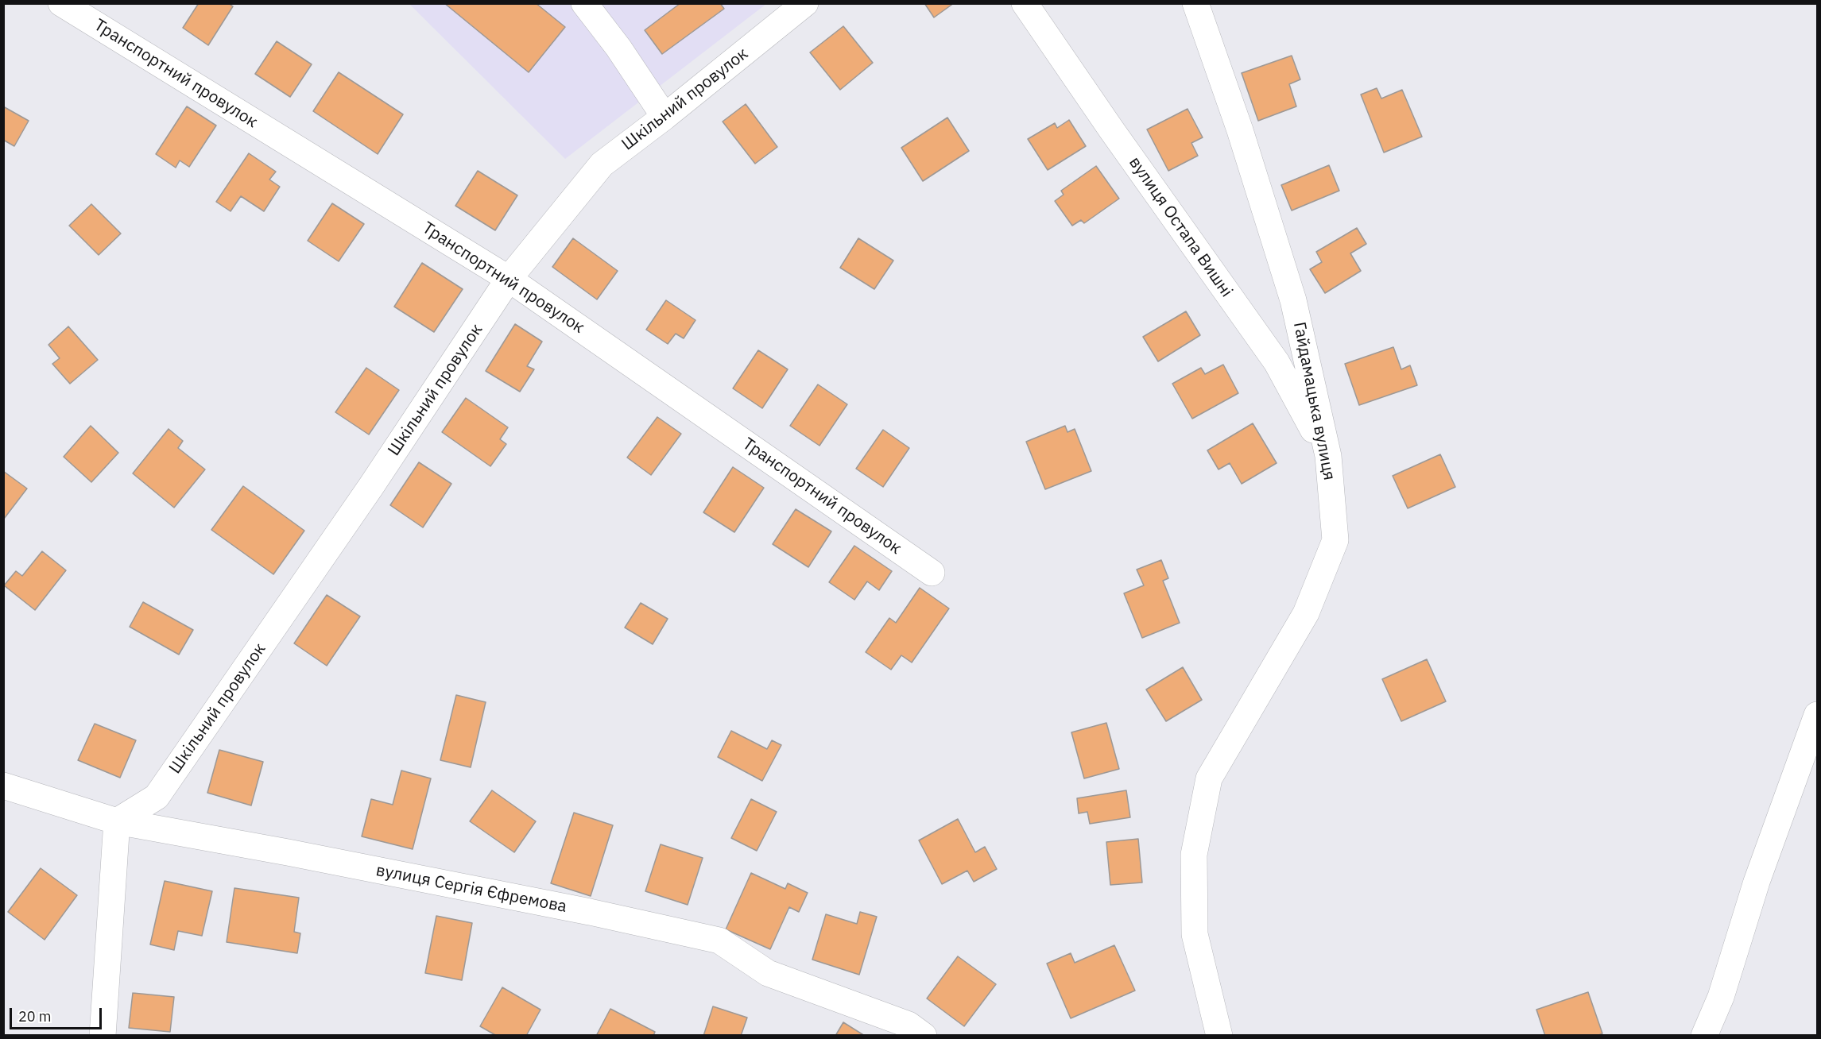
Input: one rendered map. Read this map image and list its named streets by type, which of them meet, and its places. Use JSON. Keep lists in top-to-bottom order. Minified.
{"streets":{"street":["Транспортний провулок","Шкільний провулок","вулиця Остапа Вишні","Гайдамацька вулиця","вулиця Сергія Єфремова"]},"crossings":[["Транспортний провулок","Шкільний провулок"],["Шкільний провулок","вулиця Сергія Єфремова"],["вулиця Остапа Вишні","Гайдамацька вулиця"]],"scale_bar":"20 m"}
